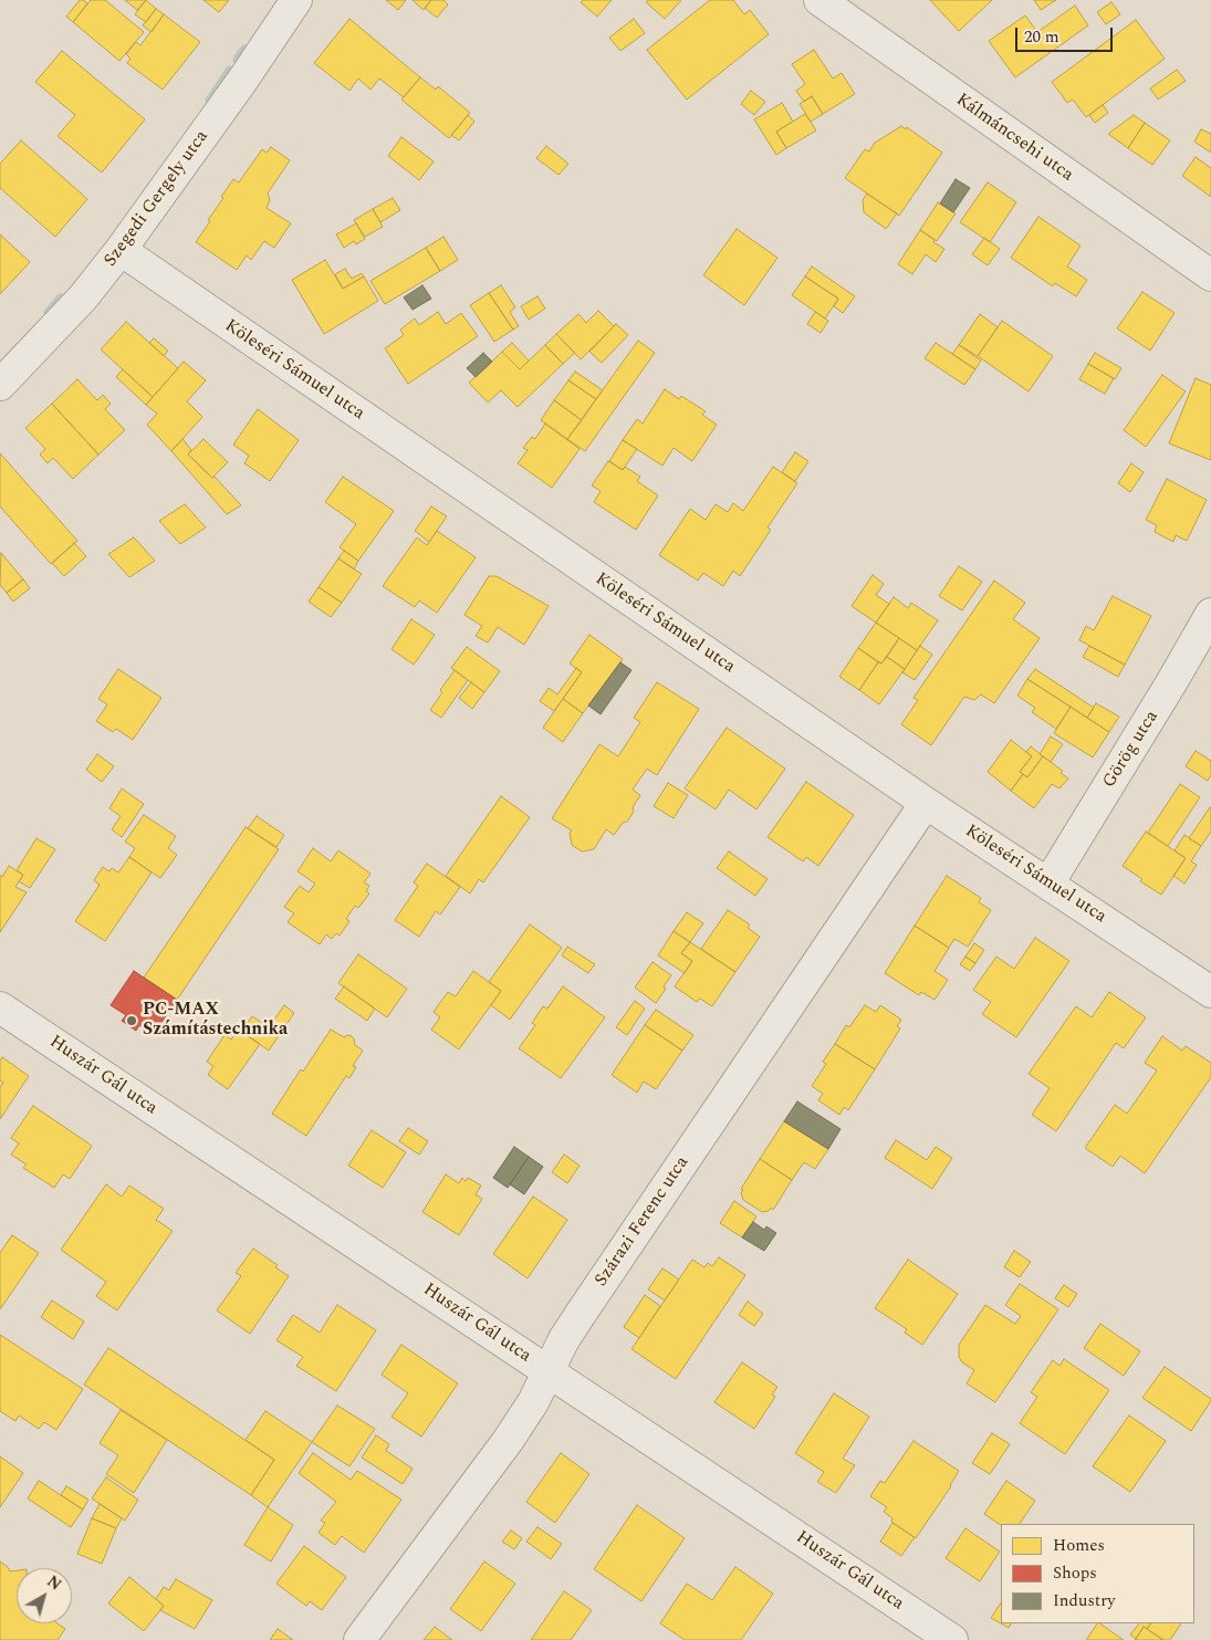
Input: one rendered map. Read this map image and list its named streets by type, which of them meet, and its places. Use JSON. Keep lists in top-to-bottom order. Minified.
{"streets":{"street":["Kálmáncsehi utca","Szegedi Gergely utca","Köleséri Sámuel utca","Görög utca","Huszár Gál utca","Szárazi Ferenc utca"]},"crossings":[["Szegedi Gergely utca","Köleséri Sámuel utca"],["Köleséri Sámuel utca","Görög utca"],["Köleséri Sámuel utca","Szárazi Ferenc utca"],["Huszár Gál utca","Szárazi Ferenc utca"]],"places":["PC-MAX Számítástechnika"],"legend":["Homes","Shops","Industry"],"scale_bar":"20 m","north":"top right"}
